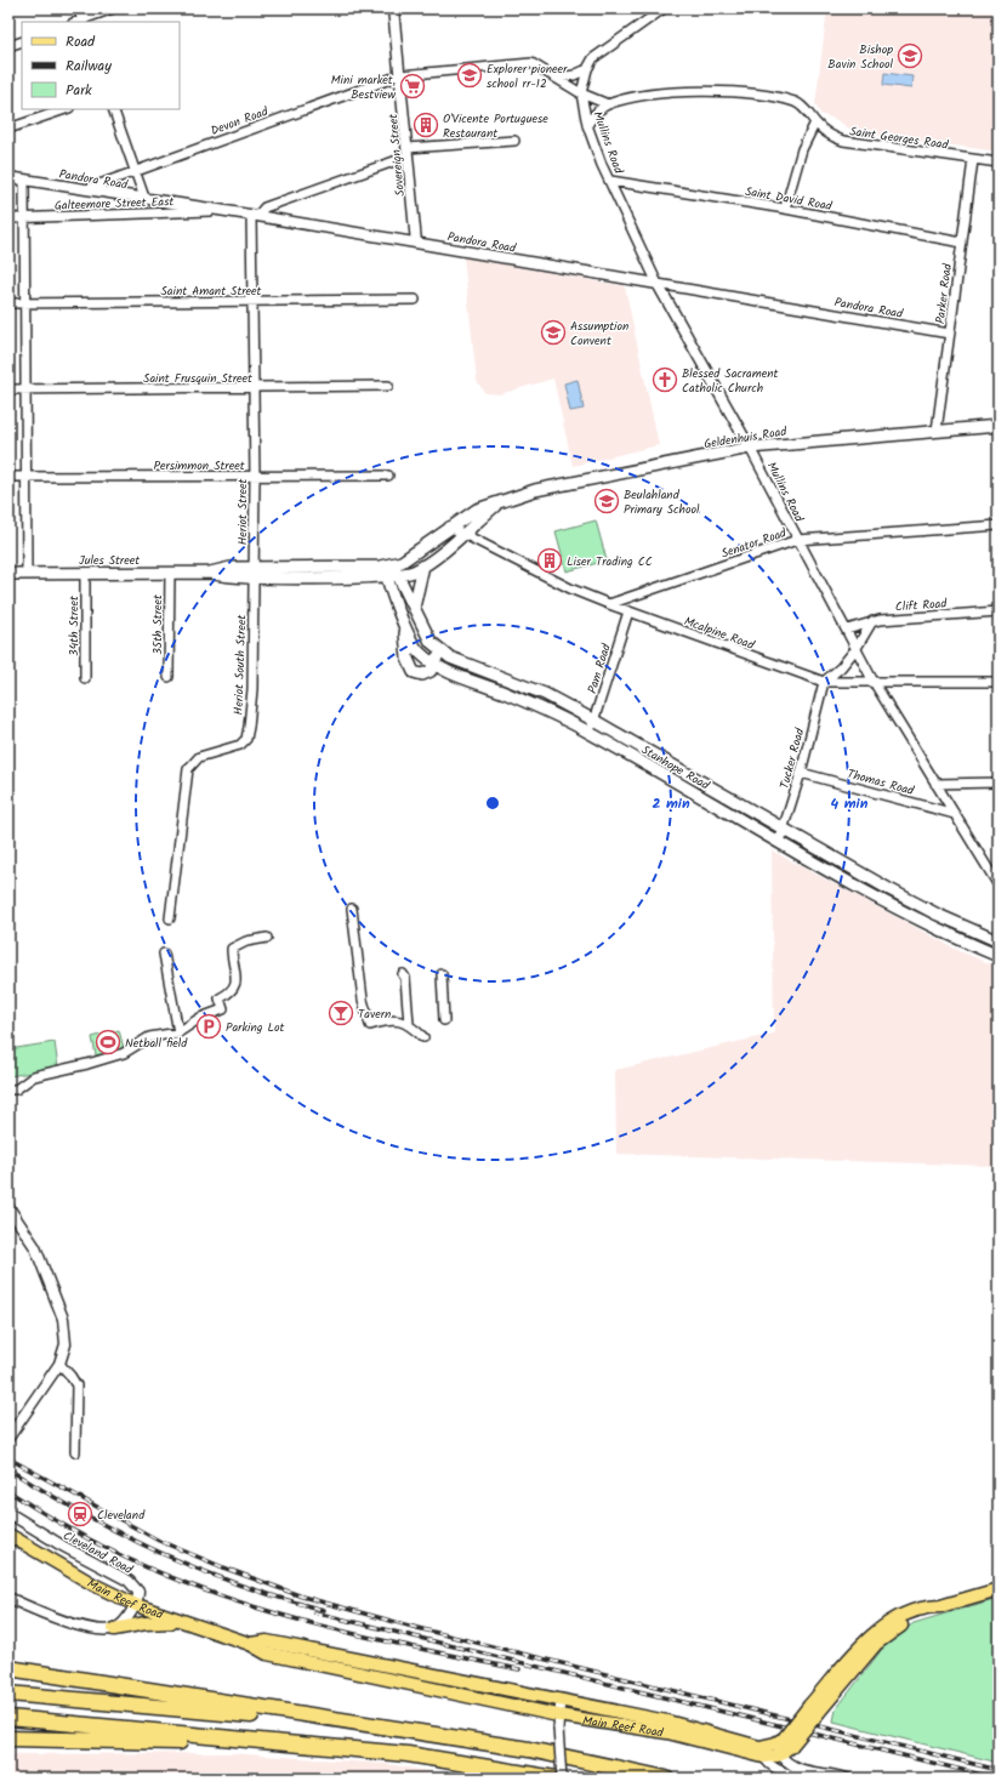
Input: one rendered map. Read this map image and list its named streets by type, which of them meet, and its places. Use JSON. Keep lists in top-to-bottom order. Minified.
{"streets":{"main road":["Geldenhuis Road","Jules Street","Stanhope Road","Main Reef Road"],"street":["Devon Road","Saint Georges Road","Mullins Road","Sovereign Street","Pandora Road","Saint David Road","Galteemore Street East","Saint Amant Street","Parker Road","Saint Frusquin Street","Persimmon Street","Heriot Street","Senator Road","Clift Road","35th Street","34th Street","Mcalpine Road","Heriot South Street","Pam Road","Tucker Road","Thomas Road","Cleveland Road"]},"crossings":[["Devon Road","Mullins Road"],["Devon Road","Sovereign Street"],["Devon Road","Pandora Road"],["Saint Georges Road","Mullins Road"],["Saint Georges Road","Parker Road"],["Mullins Road","Sovereign Street"],["Mullins Road","Pandora Road"],["Mullins Road","Saint David Road"],["Mullins Road","Geldenhuis Road"],["Mullins Road","Senator Road"],["Mullins Road","Clift Road"],["Mullins Road","Mcalpine Road"],["Mullins Road","Thomas Road"],["Sovereign Street","Pandora Road"],["Pandora Road","Galteemore Street East"],["Pandora Road","Parker Road"],["Pandora Road","Heriot Street"],["Saint David Road","Parker Road"],["Saint Amant Street","Heriot Street"],["Parker Road","Geldenhuis Road"],["Saint Frusquin Street","Heriot Street"],["Geldenhuis Road","Jules Street"],["Geldenhuis Road","Mcalpine Road"],["Geldenhuis Road","Stanhope Road"],["Persimmon Street","Heriot Street"],["Heriot Street","Jules Street"],["Heriot Street","Heriot South Street"],["Senator Road","Mcalpine Road"],["Jules Street","35th Street"],["Jules Street","34th Street"],["Jules Street","Heriot South Street"],["Jules Street","Stanhope Road"],["Mcalpine Road","Pam Road"],["Mcalpine Road","Tucker Road"],["Pam Road","Stanhope Road"],["Tucker Road","Stanhope Road"],["Tucker Road","Thomas Road"],["Cleveland Road","Main Reef Road"]],"places":{"school or university":["Bishop Bavin School","Explorer pioneer school rr-12","Assumption Convent","Beulahland Primary School"],"supermarket":["Mini market, Bestview"],"building":["O'Vicente Portuguese Restaurant","Liser Trading CC"],"church":["Blessed Sacrament Catholic Church"],"bar":["Tavern"],"parking":["Parking Lot"],"sports":["Netball field"],"station":["Cleveland"]},"legend":["Road","Railway","Park"],"rings":["2 min","4 min"]}
